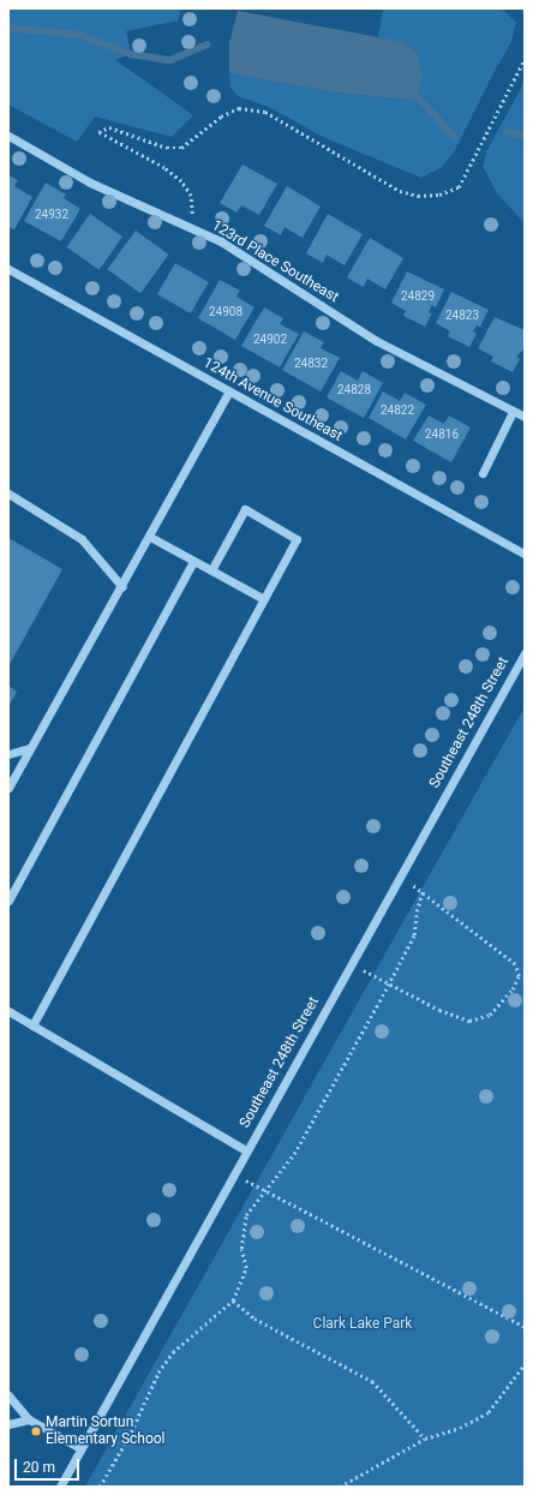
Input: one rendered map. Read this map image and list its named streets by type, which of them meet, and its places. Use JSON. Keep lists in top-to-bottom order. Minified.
{"streets":{"street":["123rd Place Southeast","124th Avenue Southeast","Southeast 248th Street"]},"parks":["Clark Lake Park"],"places":["Martin Sortun Elementary School"],"house_numbers":["24932","24829","24908","24823","24902","24832","24828","24822","24816"],"scale_bar":"20 m"}
